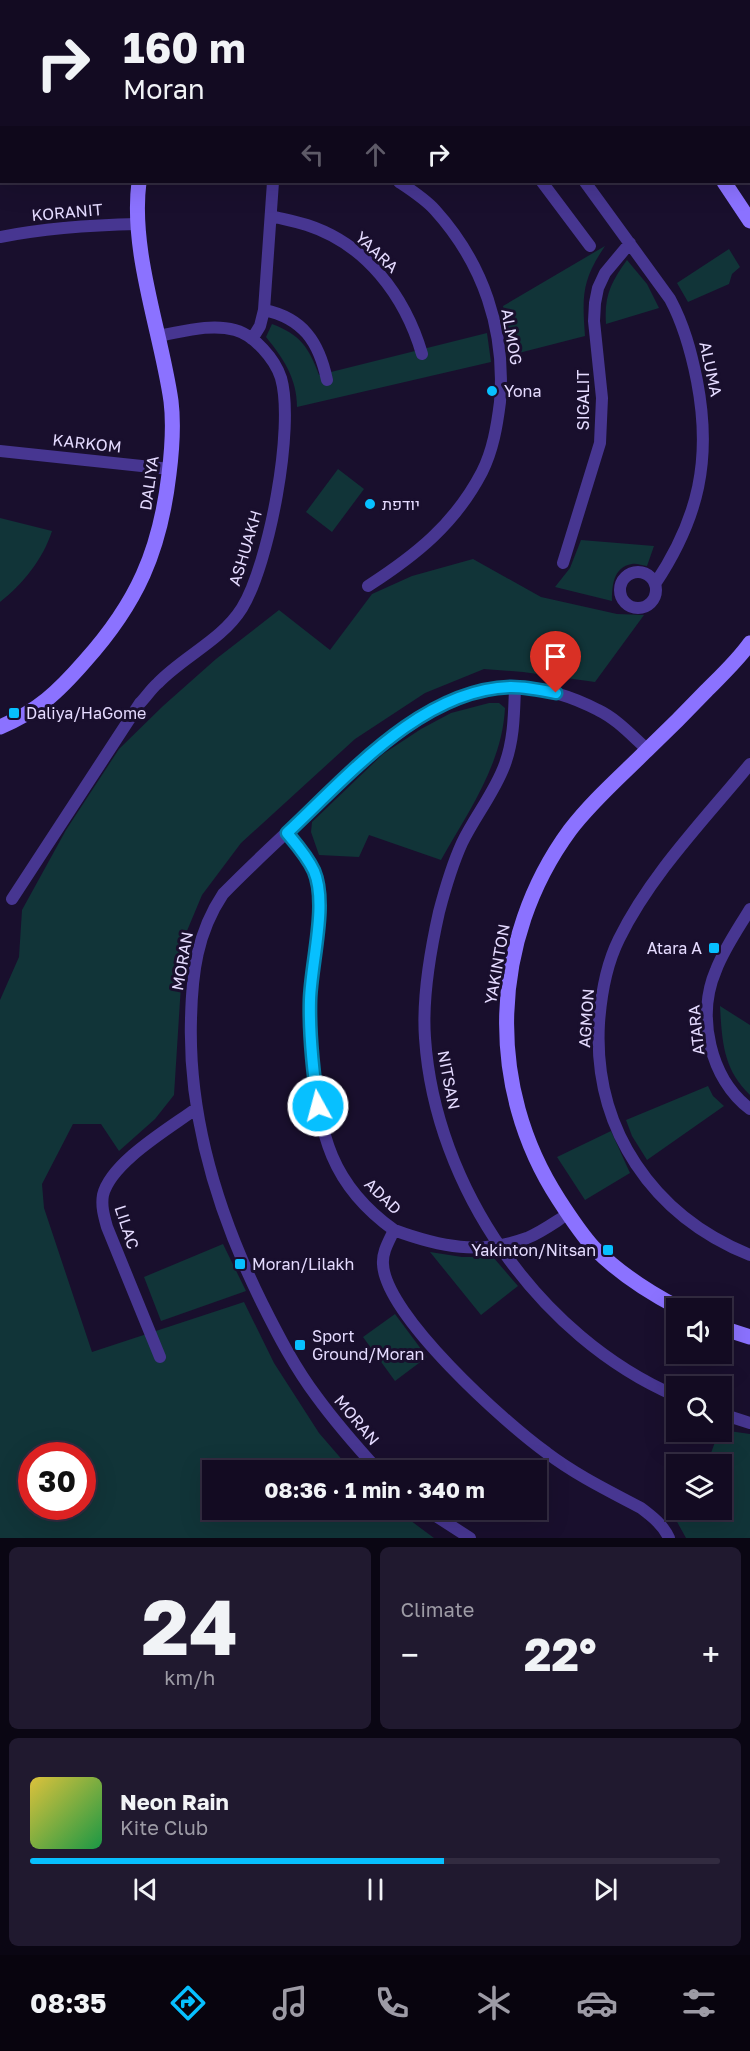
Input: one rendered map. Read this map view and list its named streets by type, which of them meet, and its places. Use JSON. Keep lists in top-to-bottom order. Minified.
{"streets":{"street":["KORANIT","YAARA","ALMOG","ALUMA","SIGALIT","KARKOM","DALIYA","ASHUAKH","MORAN","YAKINTON","AGMON","ATARA","NITSAN","ADAD","LILAC"]},"crossings":[["KORANIT","DALIYA"],["ALUMA","SIGALIT"],["KARKOM","DALIYA"],["DALIYA","ASHUAKH"],["MORAN","YAKINTON"],["MORAN","NITSAN"],["MORAN","ADAD"],["MORAN","LILAC"]],"places":{"other":["Yona","יודפת"],"transit":["Daliya/HaGome","Atara A","Yakinton/Nitsan","Moran/Lilakh","Sport Ground/Moran"]},"page":{"turn":["160 m","Moran"],"limit":"30","trip":"08:36 · 1 min · 340 m","tile":[["24","km/h"],"Climate"],"heat":["−","22°","+"],"song":["Neon Rain","Kite Club"],"tabs":"08:35"}}
